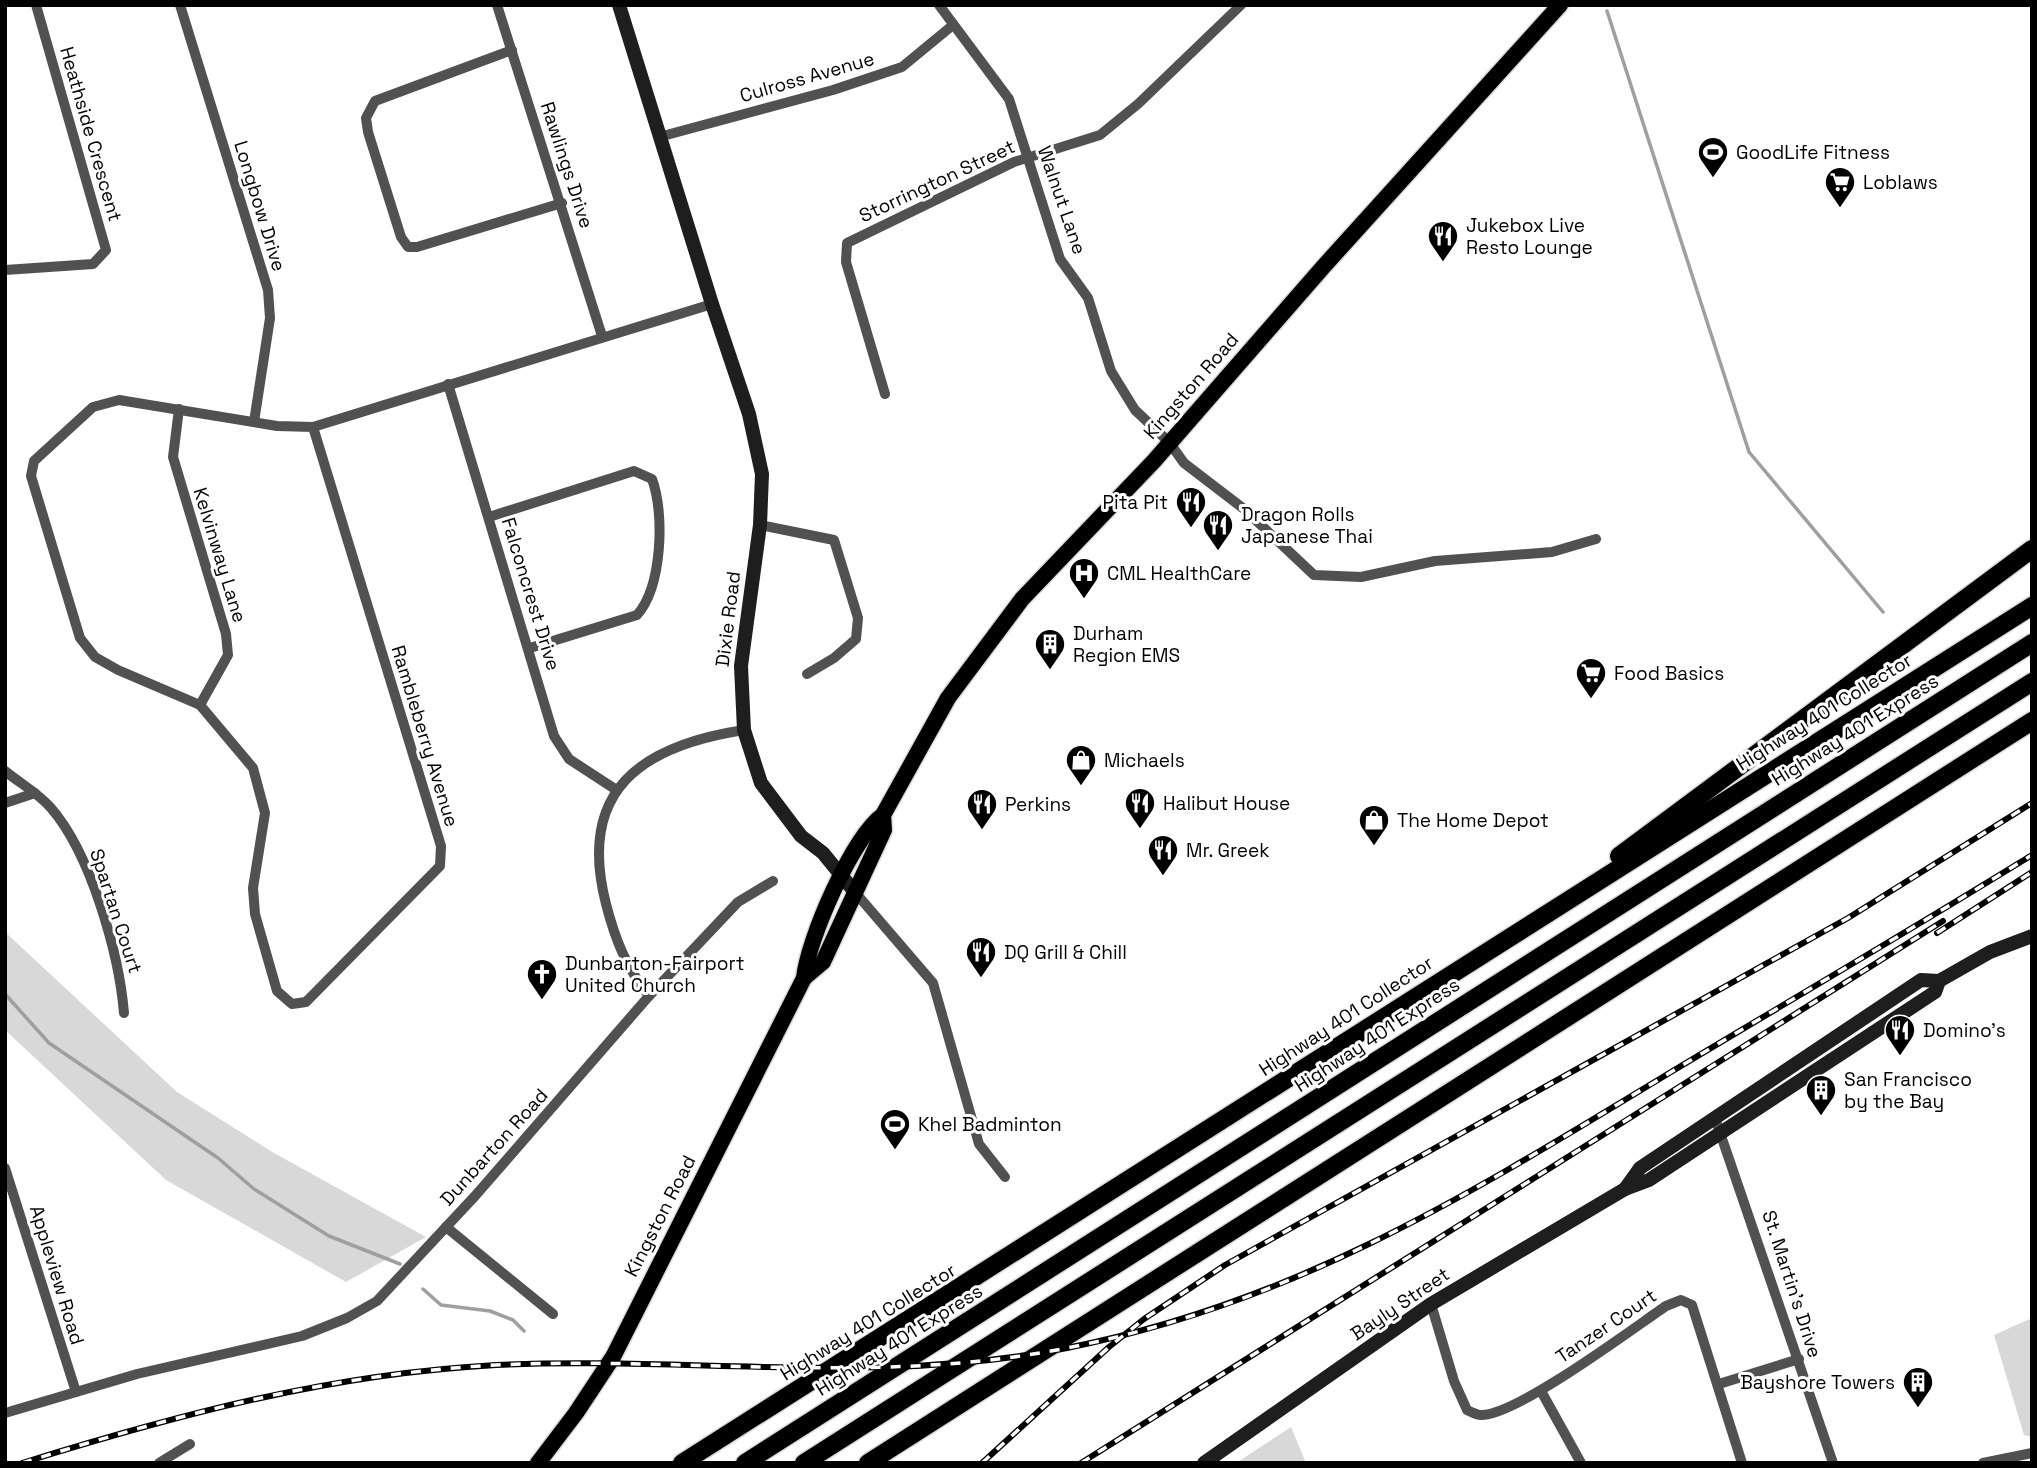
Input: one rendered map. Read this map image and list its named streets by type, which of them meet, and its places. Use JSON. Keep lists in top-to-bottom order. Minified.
{"streets":{"highway":["Highway 401 Collector","Highway 401 Express"],"main road":["Kingston Road","Dixie Road","Bayly Street"],"street":["Culross Avenue","Heathside Crescent","Rawlings Drive","Storrington Street","Walnut Lane","Longbow Drive","Kelvinway Lane","Falconcrest Drive","Rambleberry Avenue","Spartan Court","Dunbarton Road","Appleview Road","St. Martin's Drive","Tanzer Court"]},"crossings":[["Culross Avenue","Walnut Lane"],["Culross Avenue","Dixie Road"],["Rawlings Drive","Rambleberry Avenue"],["Storrington Street","Walnut Lane"],["Walnut Lane","Kingston Road"],["Longbow Drive","Rambleberry Avenue"],["Kingston Road","Dixie Road"],["Kelvinway Lane","Rambleberry Avenue"],["Falconcrest Drive","Rambleberry Avenue"],["Dixie Road","Rambleberry Avenue"],["Dunbarton Road","Appleview Road"],["St. Martin's Drive","Bayly Street"],["Bayly Street","Tanzer Court"]],"places":{"sports":["GoodLife Fitness","Khel Badminton"],"supermarket":["Loblaws","Food Basics"],"restaurant":["Jukebox Live Resto Lounge","Pita Pit","Dragon Rolls Japanese Thai","Halibut House","Perkins","Mr. Greek","DQ Grill & Chill","Domino's"],"hospital":["CML HealthCare"],"building":["Durham Region EMS","San Francisco by the Bay","Bayshore Towers"],"shop":["Michaels","The Home Depot"],"church":["Dunbarton-Fairport United Church"]}}
